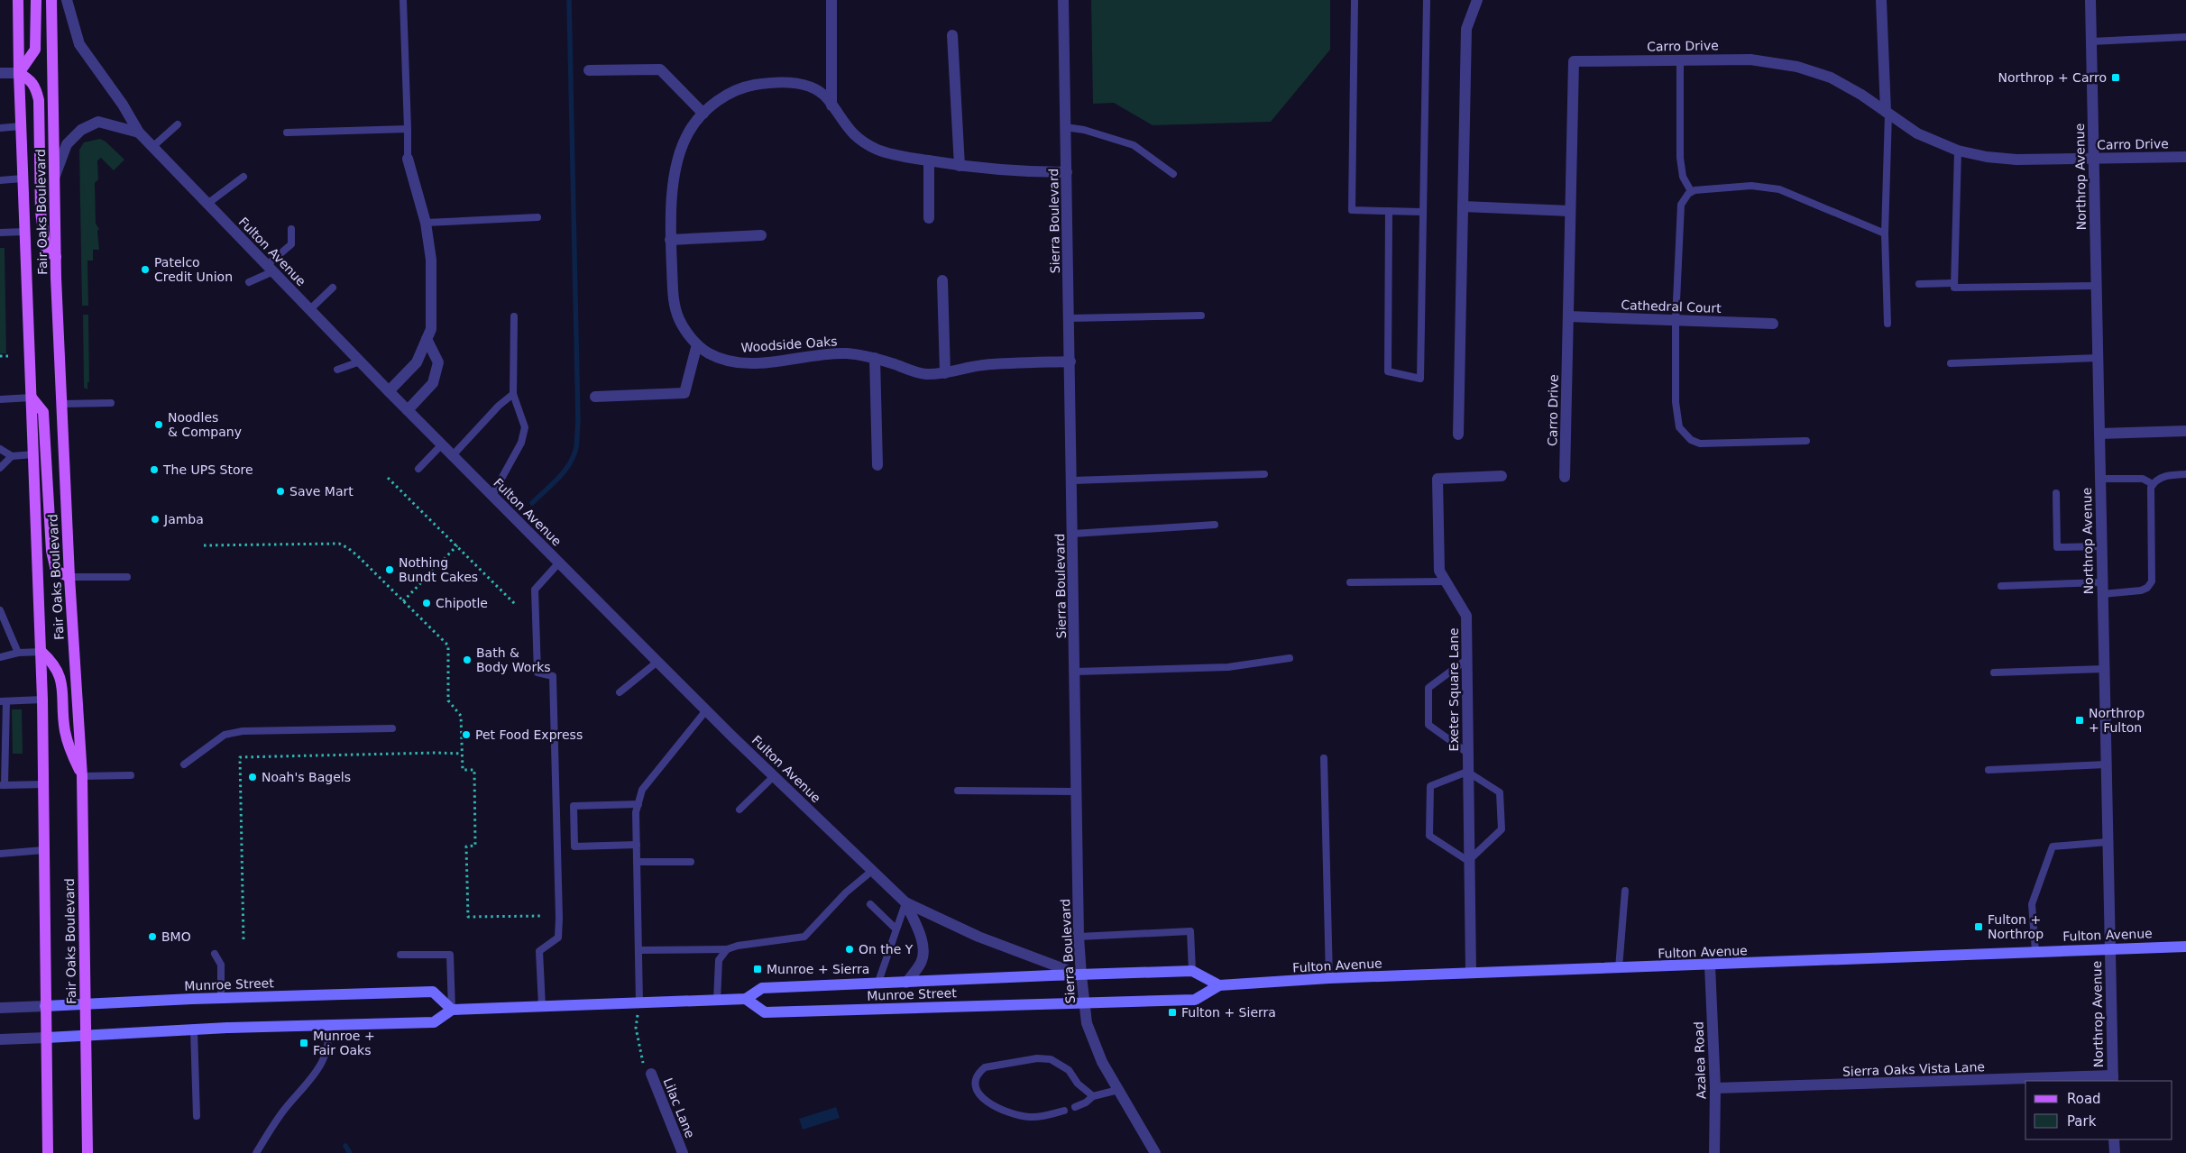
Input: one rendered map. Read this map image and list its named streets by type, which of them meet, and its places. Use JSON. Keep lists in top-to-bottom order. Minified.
{"streets":{"main road":["Fair Oaks Boulevard","Fulton Avenue","Munroe Street"],"street":["Carro Drive","Northrop Avenue","Sierra Boulevard","Cathedral Court","Woodside Oaks","Exeter Square Lane","Azalea Road","Sierra Oaks Vista Lane","Lilac Lane"]},"crossings":[["Carro Drive","Northrop Avenue"],["Carro Drive","Cathedral Court"],["Northrop Avenue","Fulton Avenue"],["Northrop Avenue","Sierra Oaks Vista Lane"],["Fair Oaks Boulevard","Munroe Street"],["Sierra Boulevard","Fulton Avenue"],["Sierra Boulevard","Woodside Oaks"],["Sierra Boulevard","Munroe Street"],["Fulton Avenue","Exeter Square Lane"],["Fulton Avenue","Munroe Street"],["Fulton Avenue","Azalea Road"],["Azalea Road","Sierra Oaks Vista Lane"]],"places":{"transit":["Northrop + Carro","Northrop + Fulton","Fulton + Northrop","Munroe + Sierra","Fulton + Sierra","Munroe + Fair Oaks"],"other":["Patelco Credit Union","Noodles & Company","The UPS Store","Save Mart","Jamba","Nothing Bundt Cakes","Chipotle","Bath & Body Works","Pet Food Express","Noah's Bagels","BMO","On the Y"]},"legend":["Road","Park"]}
